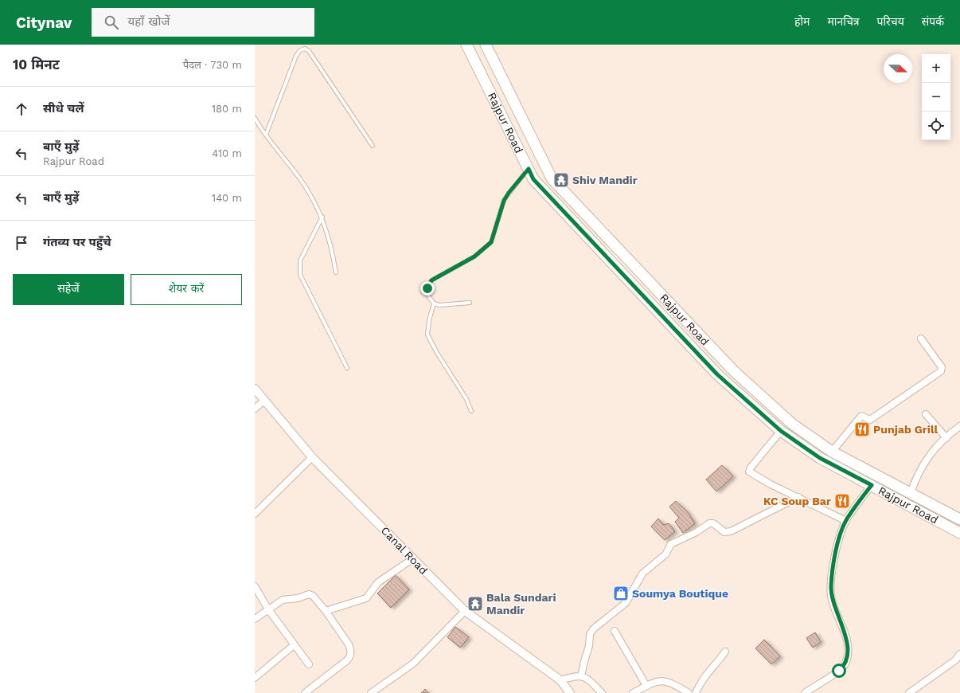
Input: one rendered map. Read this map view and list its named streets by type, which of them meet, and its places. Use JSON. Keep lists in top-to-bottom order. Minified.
{"streets":{"main road":["Rajpur Road"],"street":["Canal Road"]},"places":{"temple":["Shiv Mandir","Bala Sundari Mandir"],"restaurant":["Punjab Grill","KC Soup Bar"],"shop":["Soumya Boutique"]},"north":"right","page":{"header":"Citynav","search":"यहाँ खोजें","nav":["होम","मानचित्र","परिचय","संपर्क"],"heading":["10 मिनट","पैदल · 730 m"],"map_buttons":["+","−"],"list":[["सीधे चलें","180 m"],["बाएँ मुड़ें","Rajpur Road","410 m"],["बाएँ मुड़ें","140 m"],"गंतव्य पर पहुँचे"],"buttons":["सहेजें","शेयर करें"]}}
